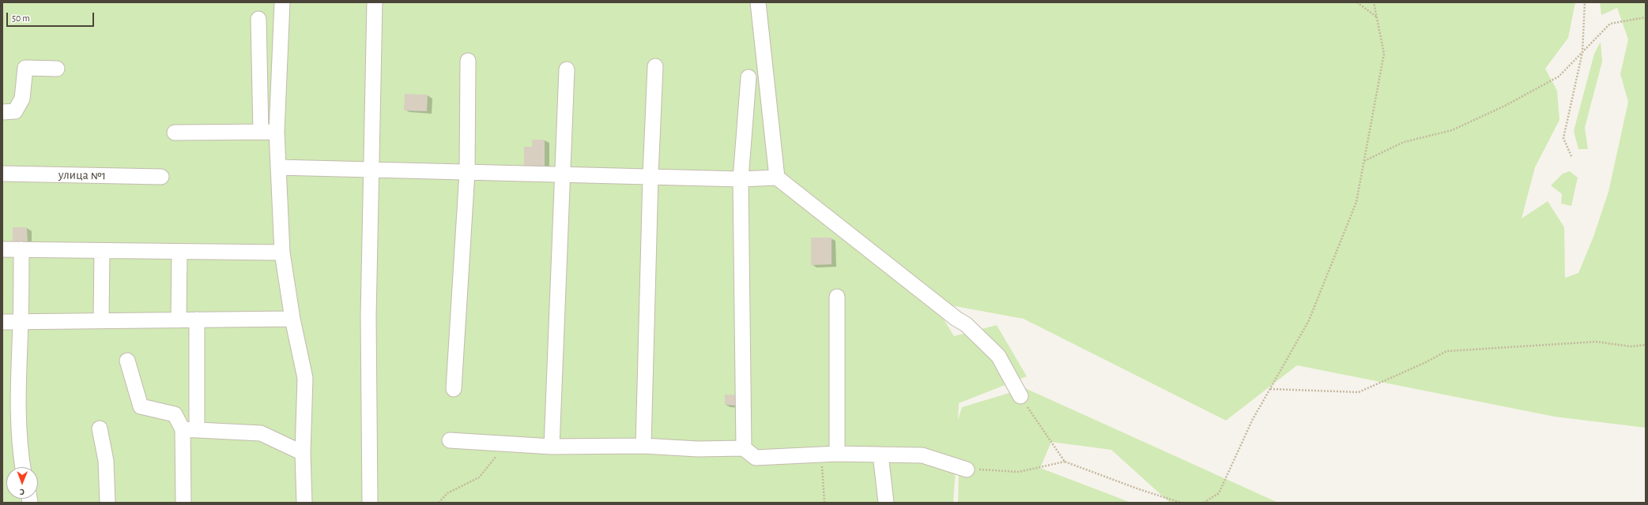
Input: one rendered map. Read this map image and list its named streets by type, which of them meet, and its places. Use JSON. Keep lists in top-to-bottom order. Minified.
{"streets":{"street":["улица №1"]},"scale_bar":"50 m","north":"bottom"}
